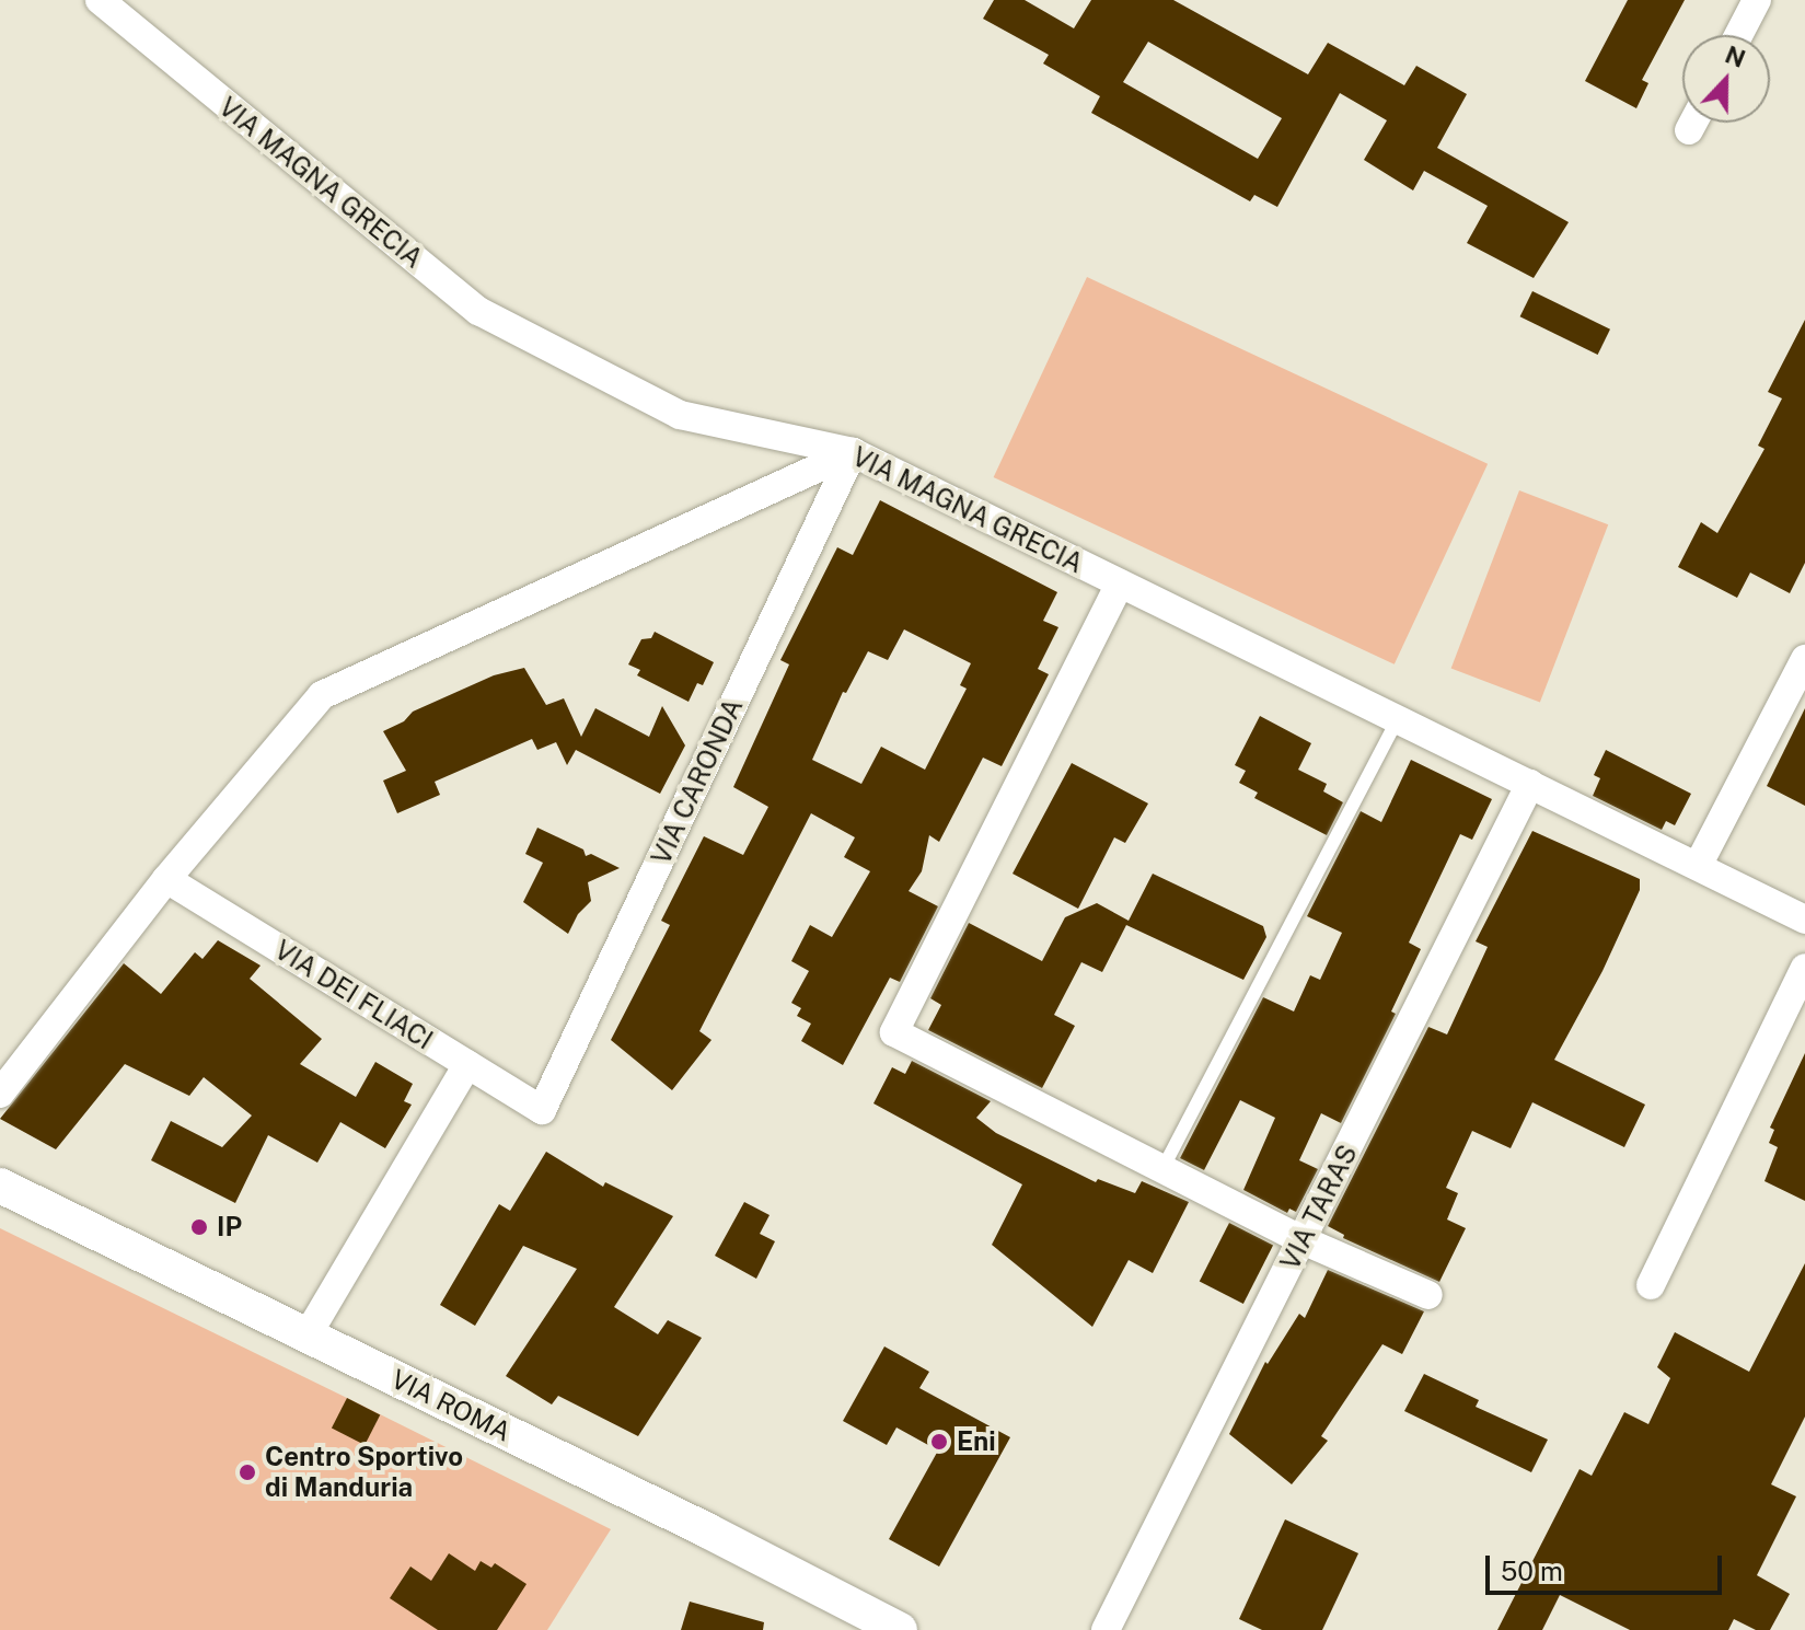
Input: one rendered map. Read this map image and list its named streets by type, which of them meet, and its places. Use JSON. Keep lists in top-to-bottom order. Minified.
{"streets":{"street":["VIA MAGNA GRECIA","VIA CARONDA","VIA DEI FLIACI","VIA TARAS","VIA ROMA"]},"crossings":[["VIA MAGNA GRECIA","VIA CARONDA"],["VIA MAGNA GRECIA","VIA TARAS"],["VIA CARONDA","VIA DEI FLIACI"]],"places":["IP","Eni","Centro Sportivo di Manduria"],"scale_bar":"50 m","north":"top"}
